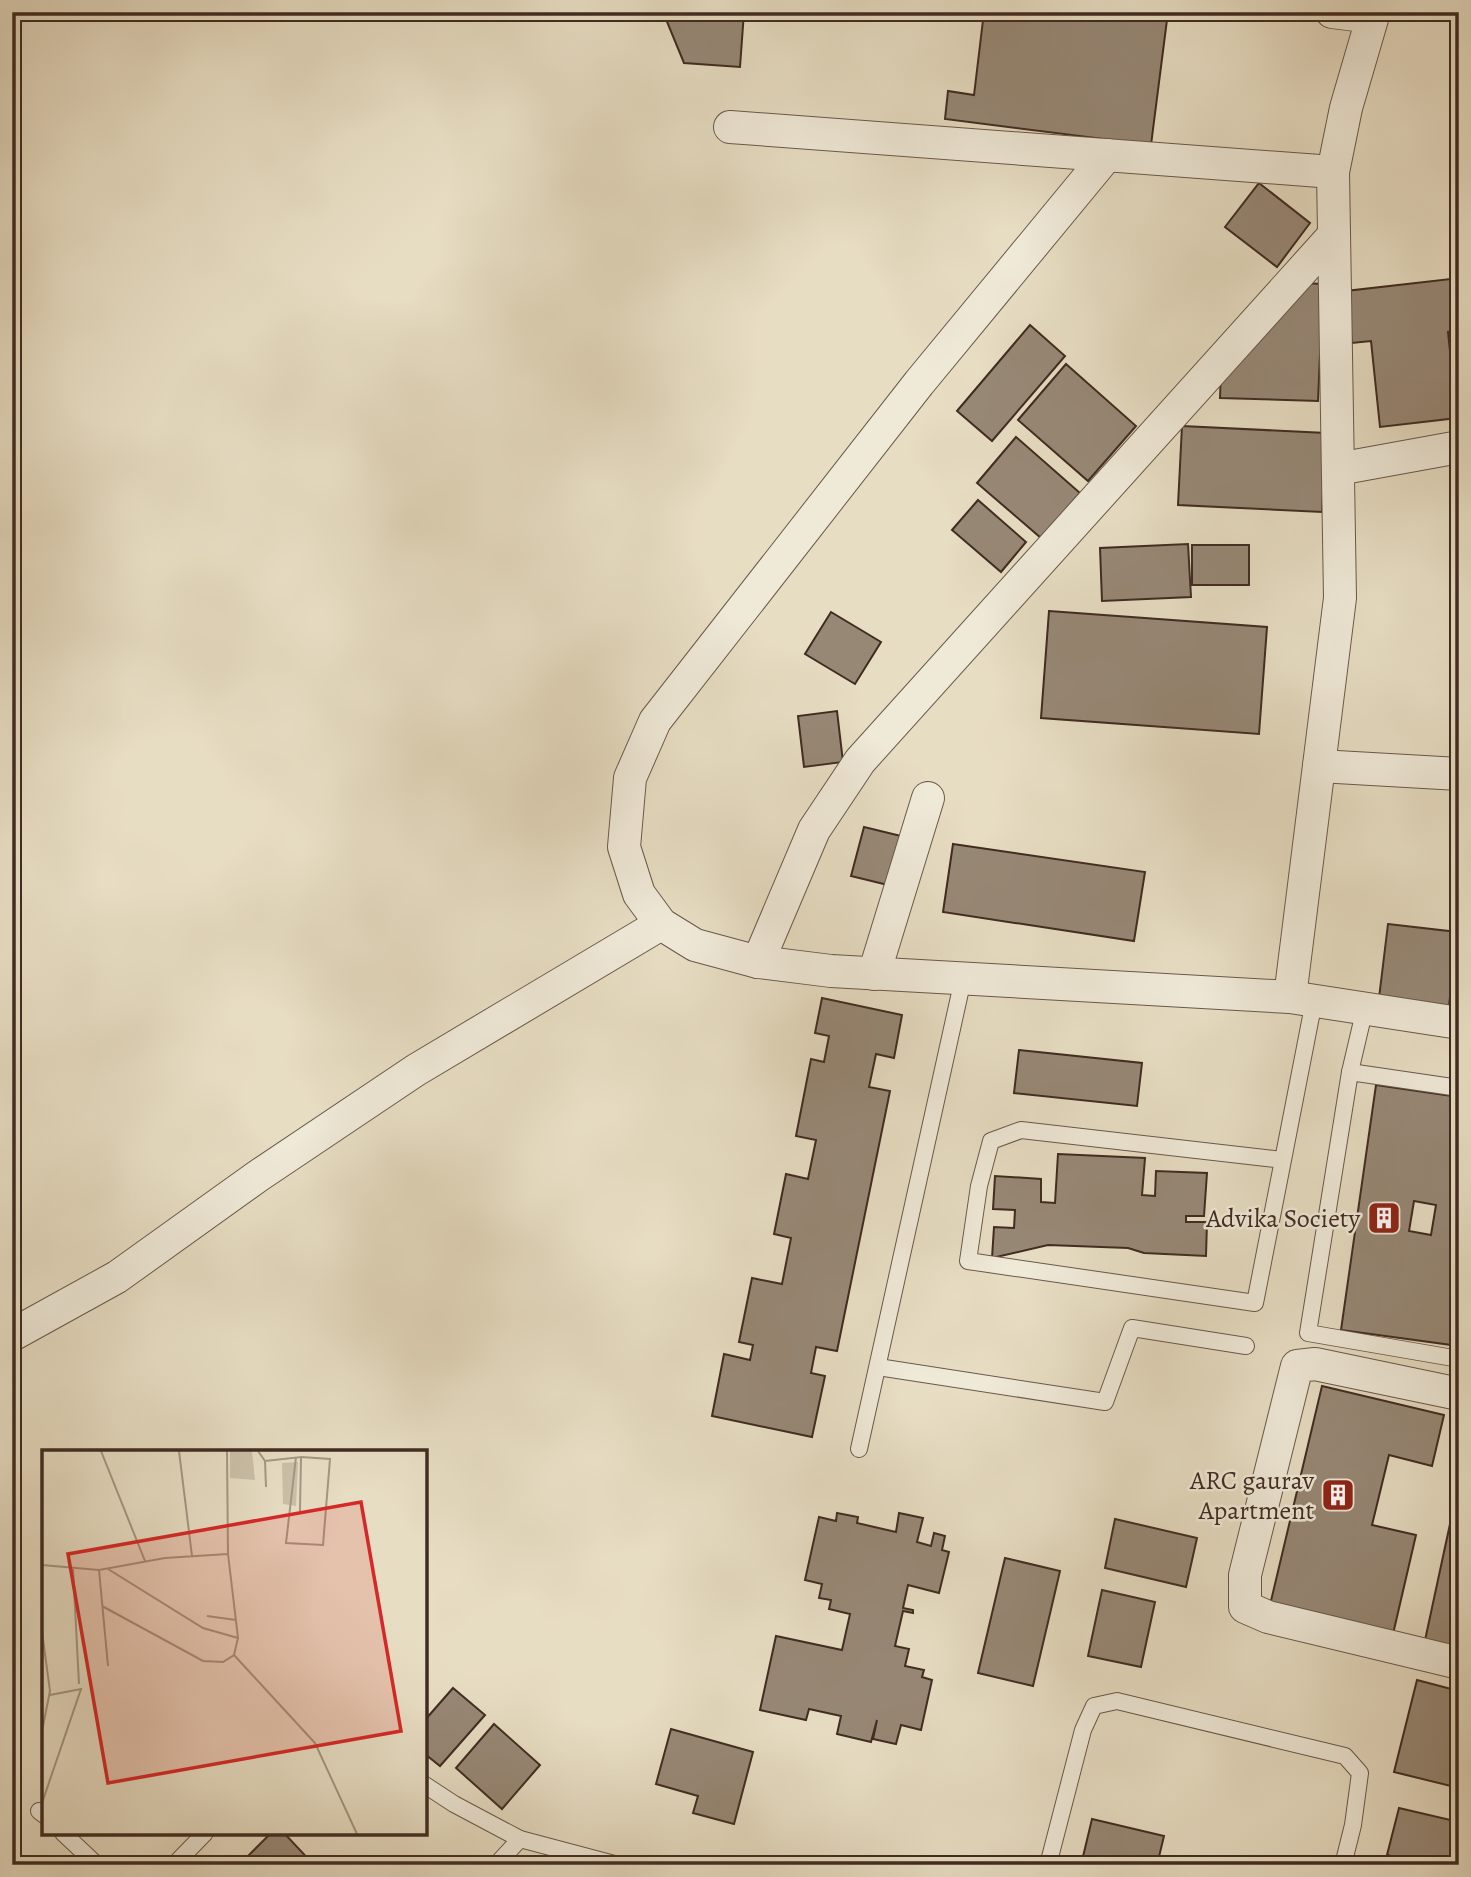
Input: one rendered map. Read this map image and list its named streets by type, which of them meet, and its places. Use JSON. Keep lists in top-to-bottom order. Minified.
{"places":{"building":["Advika Society","ARC gaurav Apartment"]}}
